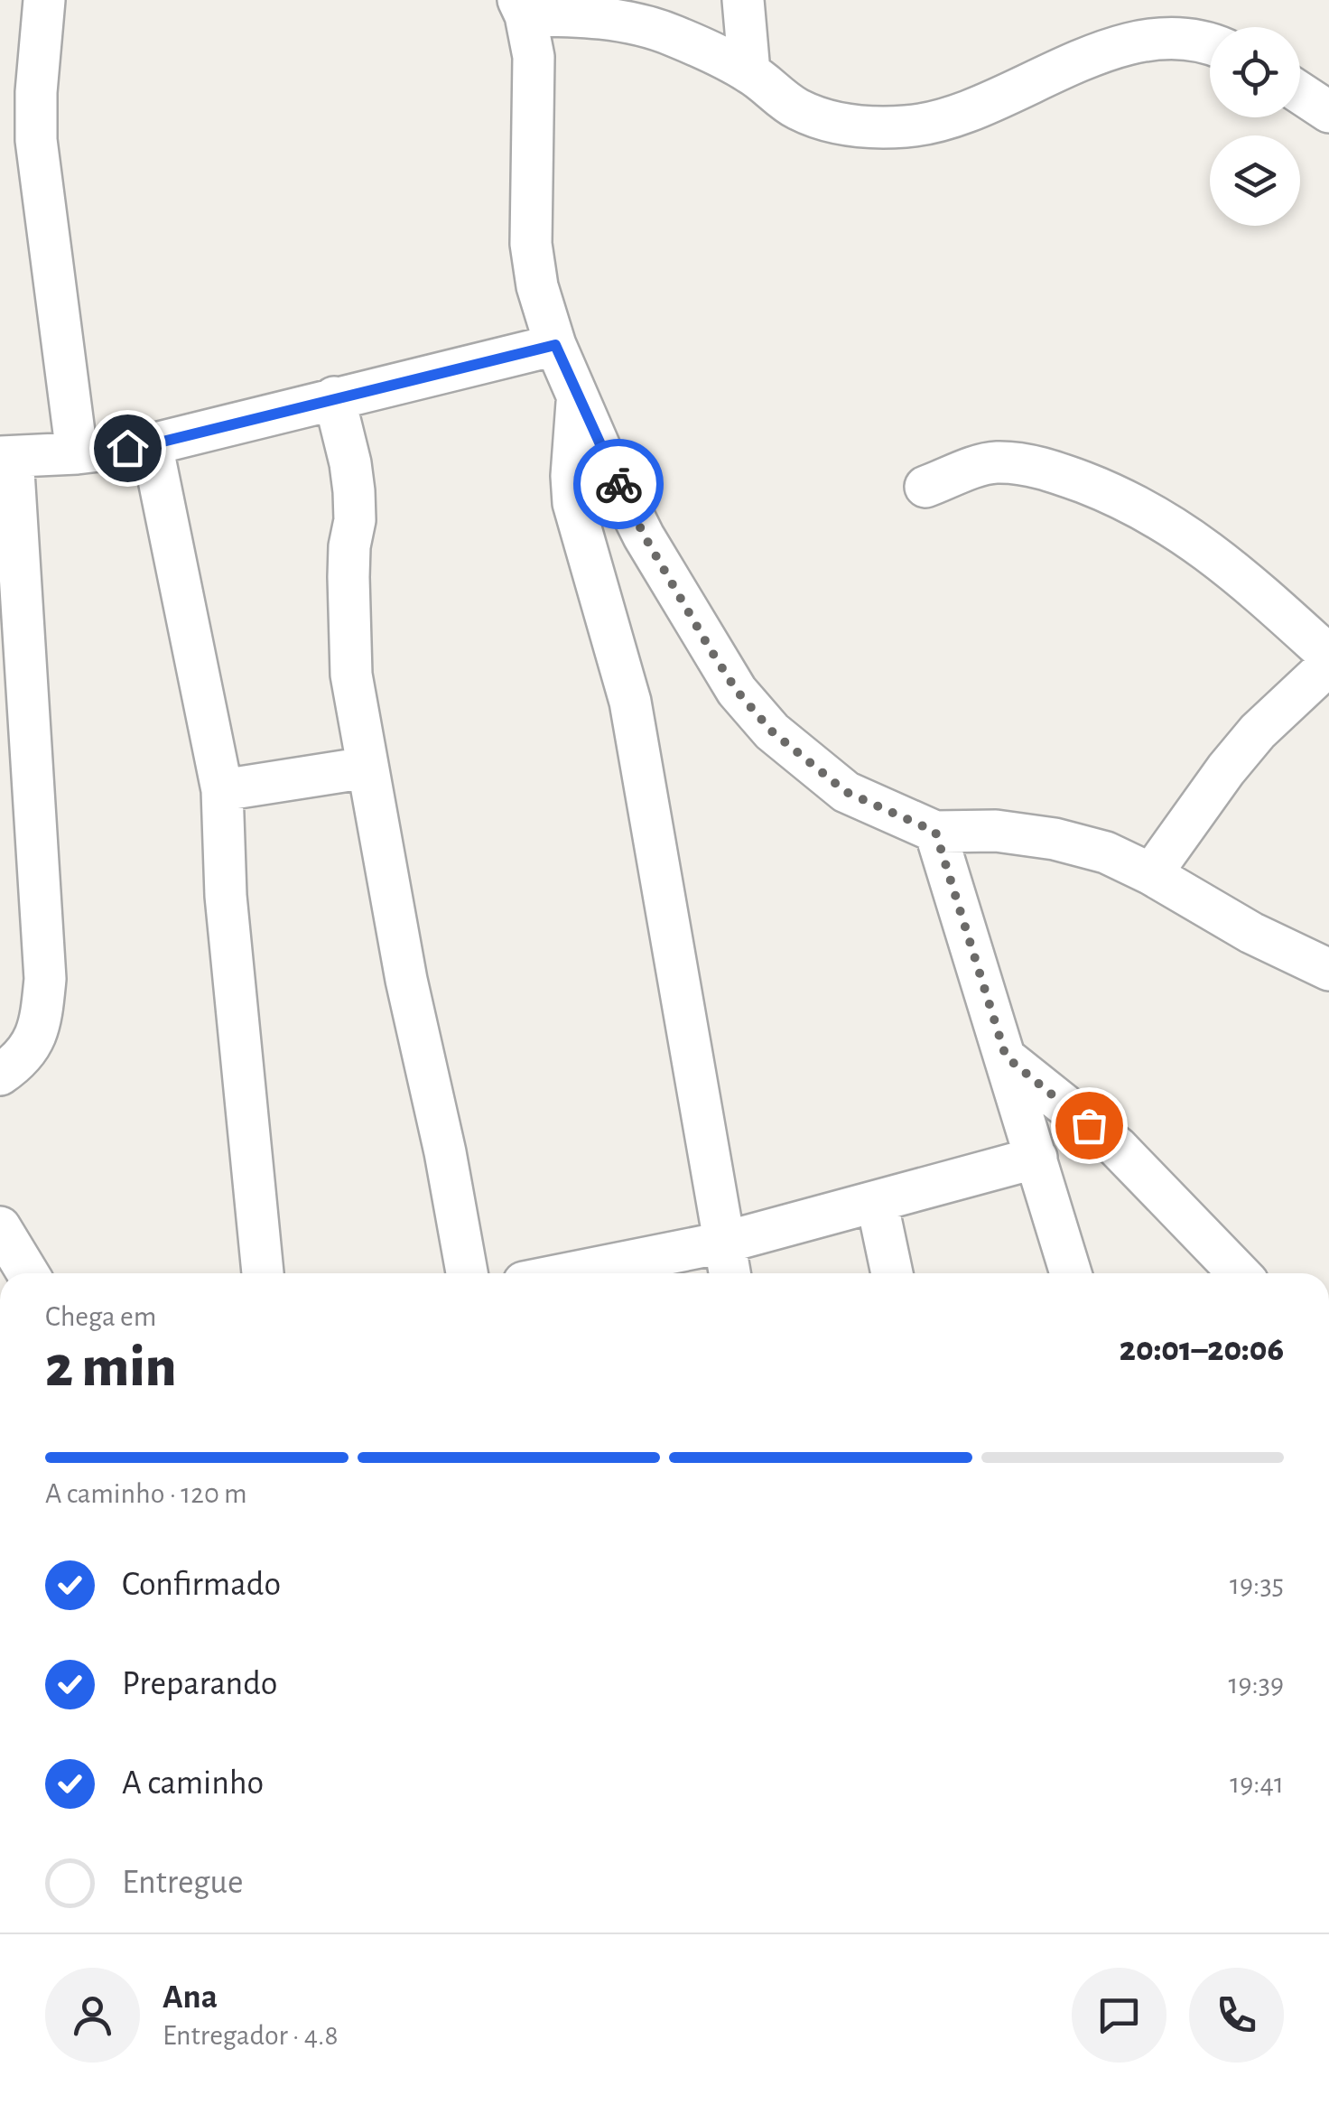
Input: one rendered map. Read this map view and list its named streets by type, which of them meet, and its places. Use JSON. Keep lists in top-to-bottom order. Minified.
{"page":{"heading":["2 min","Chega em","20:01–20:06"],"panel":["Ana","Entregador · 4.8"],"bar":"A caminho · 120 m","list":[["Confirmado","19:35"],["Preparando","19:39"],["A caminho","19:41"],"Entregue"]}}
